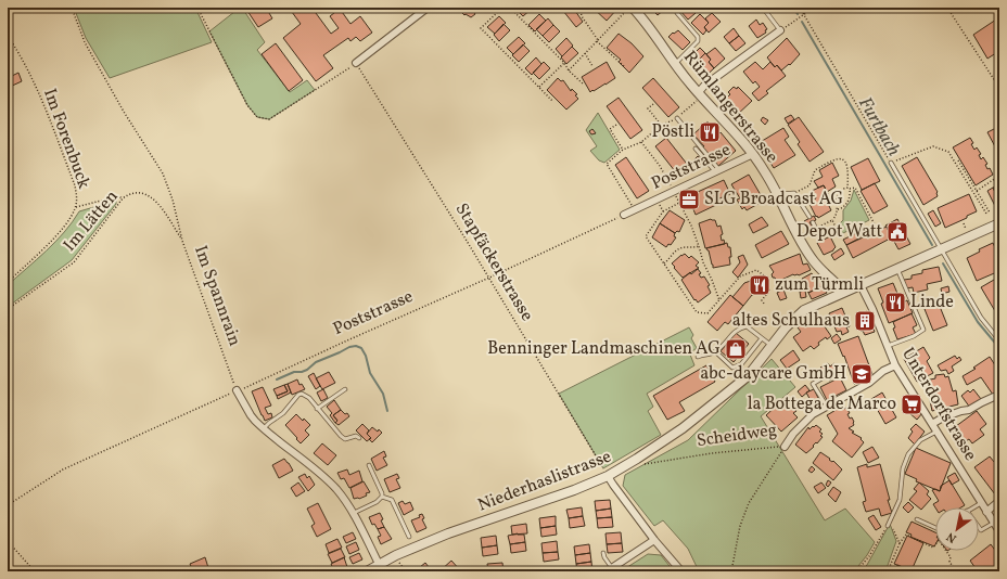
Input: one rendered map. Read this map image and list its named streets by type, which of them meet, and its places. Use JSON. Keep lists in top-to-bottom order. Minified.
{"streets":{"street":["Rümlangerstrasse","Poststrasse","Unterdorfstrasse","Scheidweg","Niederhaslistrasse"],"path":["Im Forenbuck","Im Lätten","Stapfäckerstrasse","Im Spannrain"]},"crossings":[["Rümlangerstrasse","Poststrasse"],["Rümlangerstrasse","Niederhaslistrasse"],["Poststrasse","Stapfäckerstrasse"],["Poststrasse","Im Spannrain"],["Im Lätten","Im Spannrain"],["Stapfäckerstrasse","Niederhaslistrasse"],["Unterdorfstrasse","Scheidweg"],["Unterdorfstrasse","Niederhaslistrasse"],["Scheidweg","Niederhaslistrasse"]],"water":["Furtbach"],"places":{"restaurant":["Pöstli","zum Türmli","Linde"],"office":["SLG Broadcast AG"],"public building":["Depot Watt"],"building":["altes Schulhaus"],"shop":["Benninger Landmaschinen AG"],"school or university":["abc-daycare GmbH"],"supermarket":["la Bottega de Marco"]},"north":"bottom left"}
